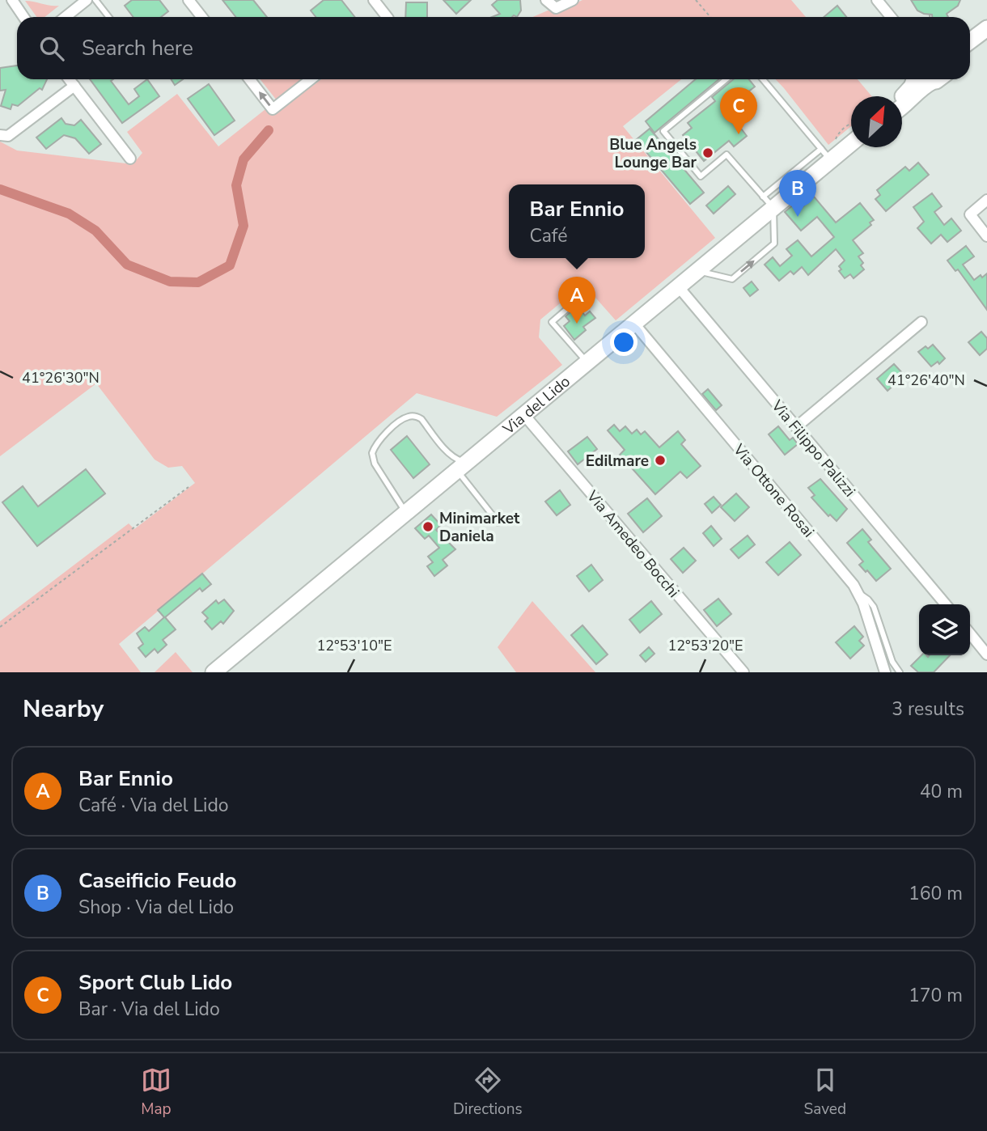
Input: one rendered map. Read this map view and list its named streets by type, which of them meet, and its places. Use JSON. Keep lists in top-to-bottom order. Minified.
{"streets":{"main road":["Via del Lido"],"street":["Via Filippo Palizzi","Via Ottone Rosai","Via Amedeo Bocchi"]},"crossings":[["Via del Lido","Via Filippo Palizzi"],["Via del Lido","Via Ottone Rosai"],["Via del Lido","Via Amedeo Bocchi"]],"places":["Blue Angels Lounge Bar","Edilmare","Minimarket Daniela"],"north":"top right","page":{"search":"Search here","pins":["C","B","A"],"popup":["Bar Ennio","Café"],"heading":["Nearby","3 results"],"list":[{"mark":"A","name":"Bar Ennio","note":"Café · Via del Lido","value":"40 m"},{"mark":"B","name":"Caseificio Feudo","note":"Shop · Via del Lido","value":"160 m"},{"mark":"C","name":"Sport Club Lido","note":"Bar · Via del Lido","value":"170 m"}],"nav":["Map","Directions","Saved"]},"coordinates":["41°26'30\"N","41°26'40\"N","12°53'10\"E","12°53'20\"E"]}
